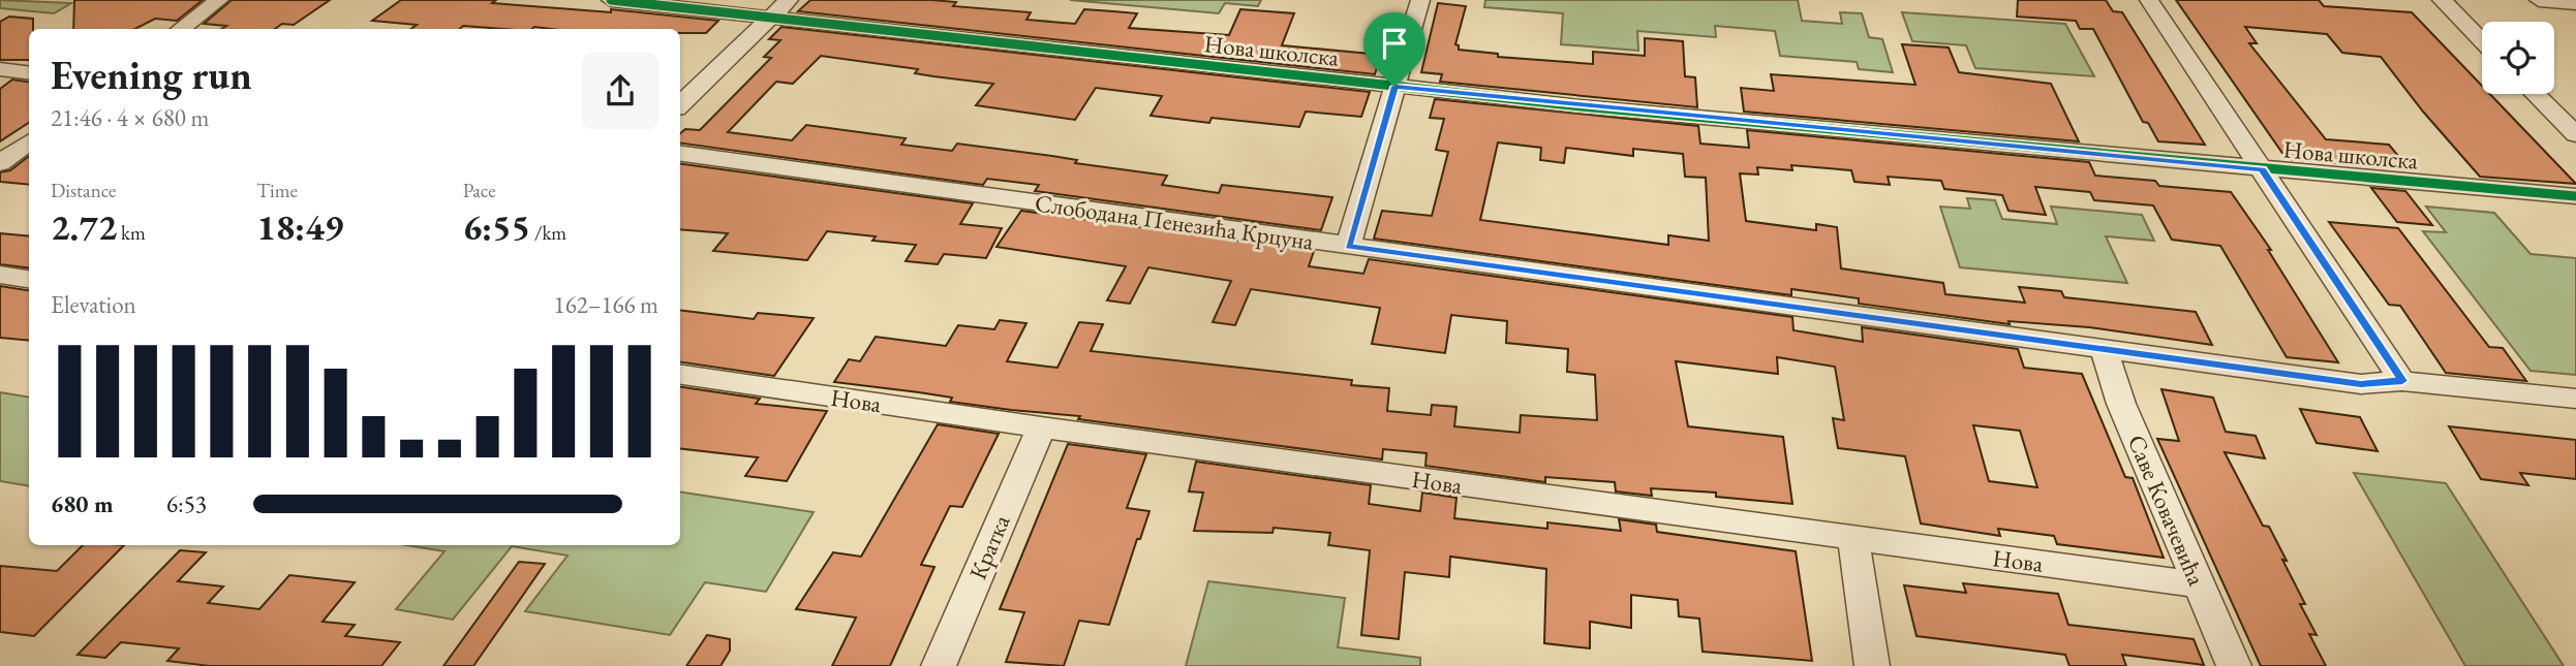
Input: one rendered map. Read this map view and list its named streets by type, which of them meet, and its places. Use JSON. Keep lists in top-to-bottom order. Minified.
{"streets":{"street":["Нова школска","Слободана Пенезића Крцуна","Нова","Саве Ковачевића","Кратка"]},"crossings":[["Слободана Пенезића Крцуна","Саве Ковачевића"],["Нова","Саве Ковачевића"],["Нова","Кратка"]],"page":{"heading":["Evening run","21:46 · 4 × 680 m"],"stats":[["Distance","2.72 km"],["Time","18:49"],["Pace","6:55 /km"]],"chart":["Elevation","162–166 m"],"list":[{"name":"680 m","note":"6:53"}]}}
